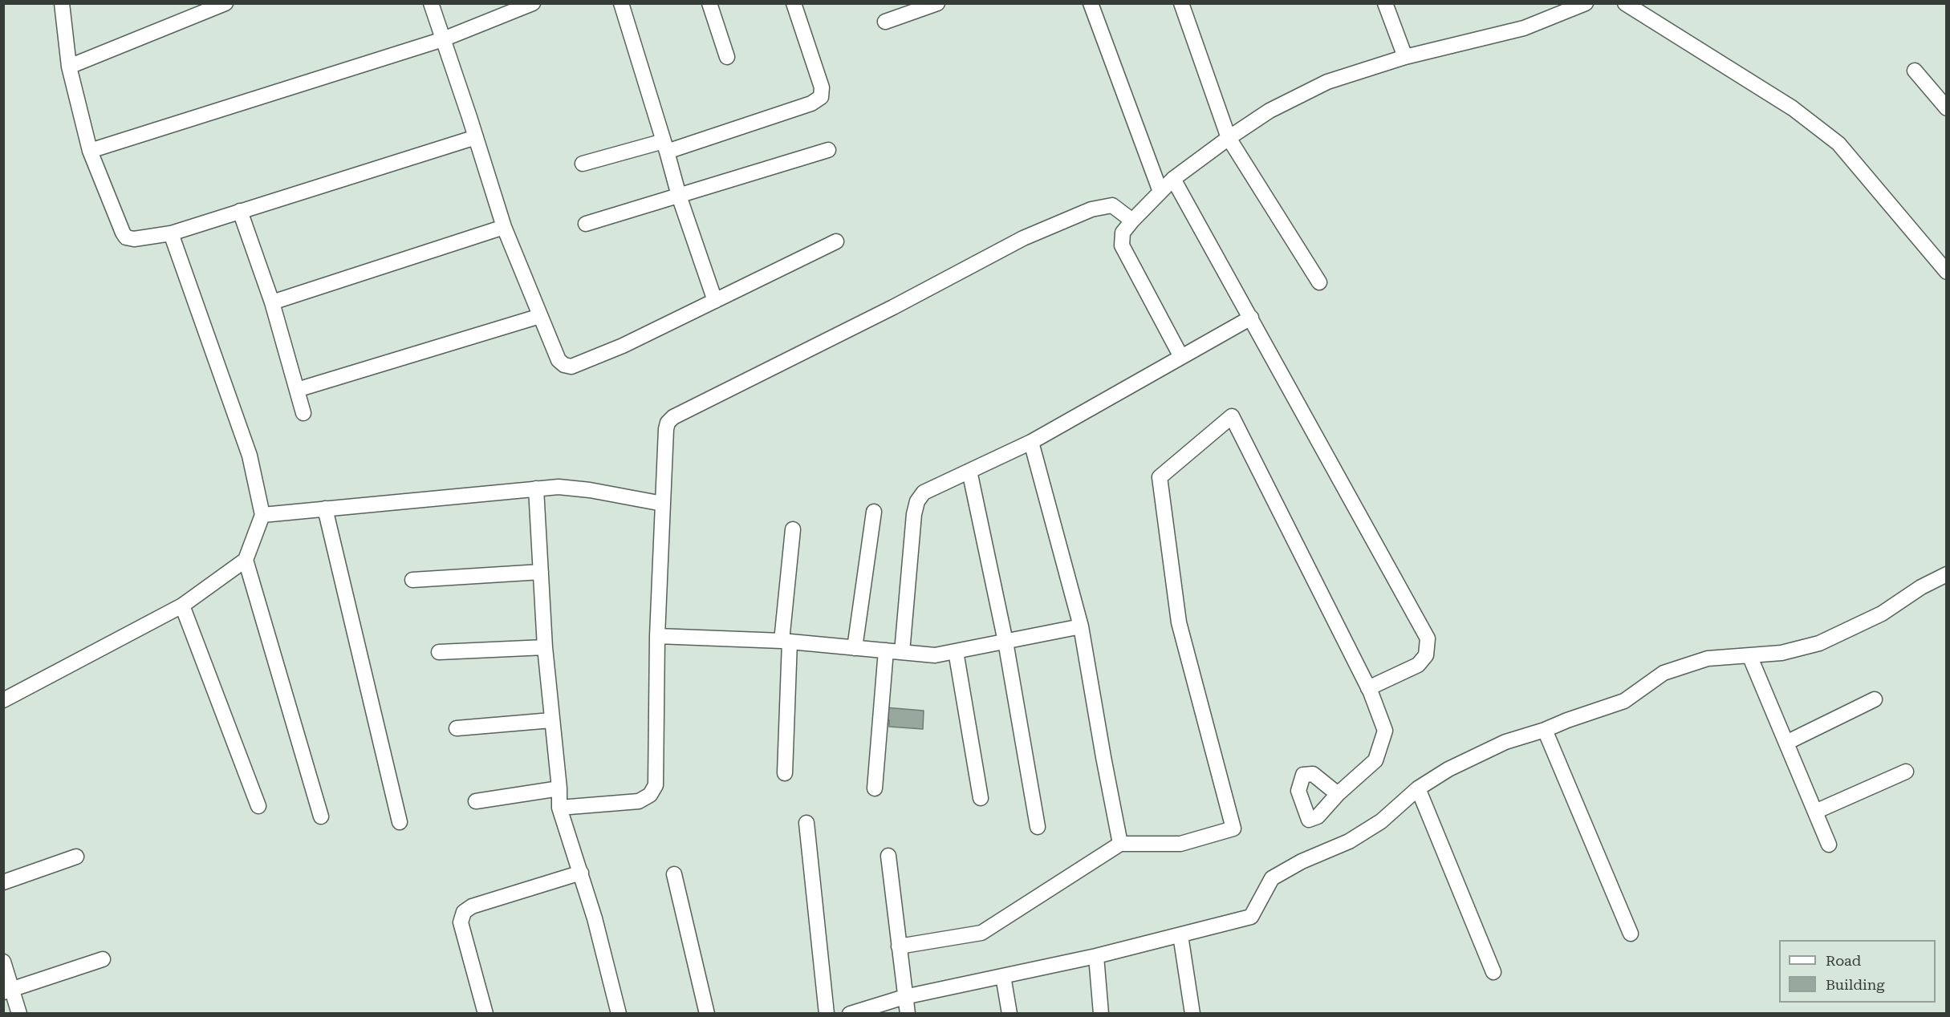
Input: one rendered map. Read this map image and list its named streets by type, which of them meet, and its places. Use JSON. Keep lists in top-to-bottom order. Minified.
{"legend":["Road","Building"]}
